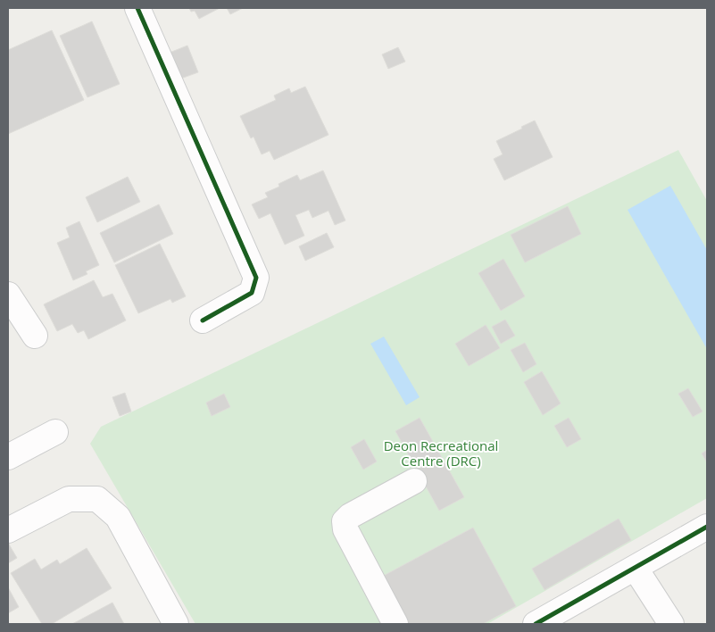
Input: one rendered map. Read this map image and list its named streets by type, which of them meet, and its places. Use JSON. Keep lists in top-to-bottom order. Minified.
{"parks":["Deon Recreational Centre (DRC)"]}
